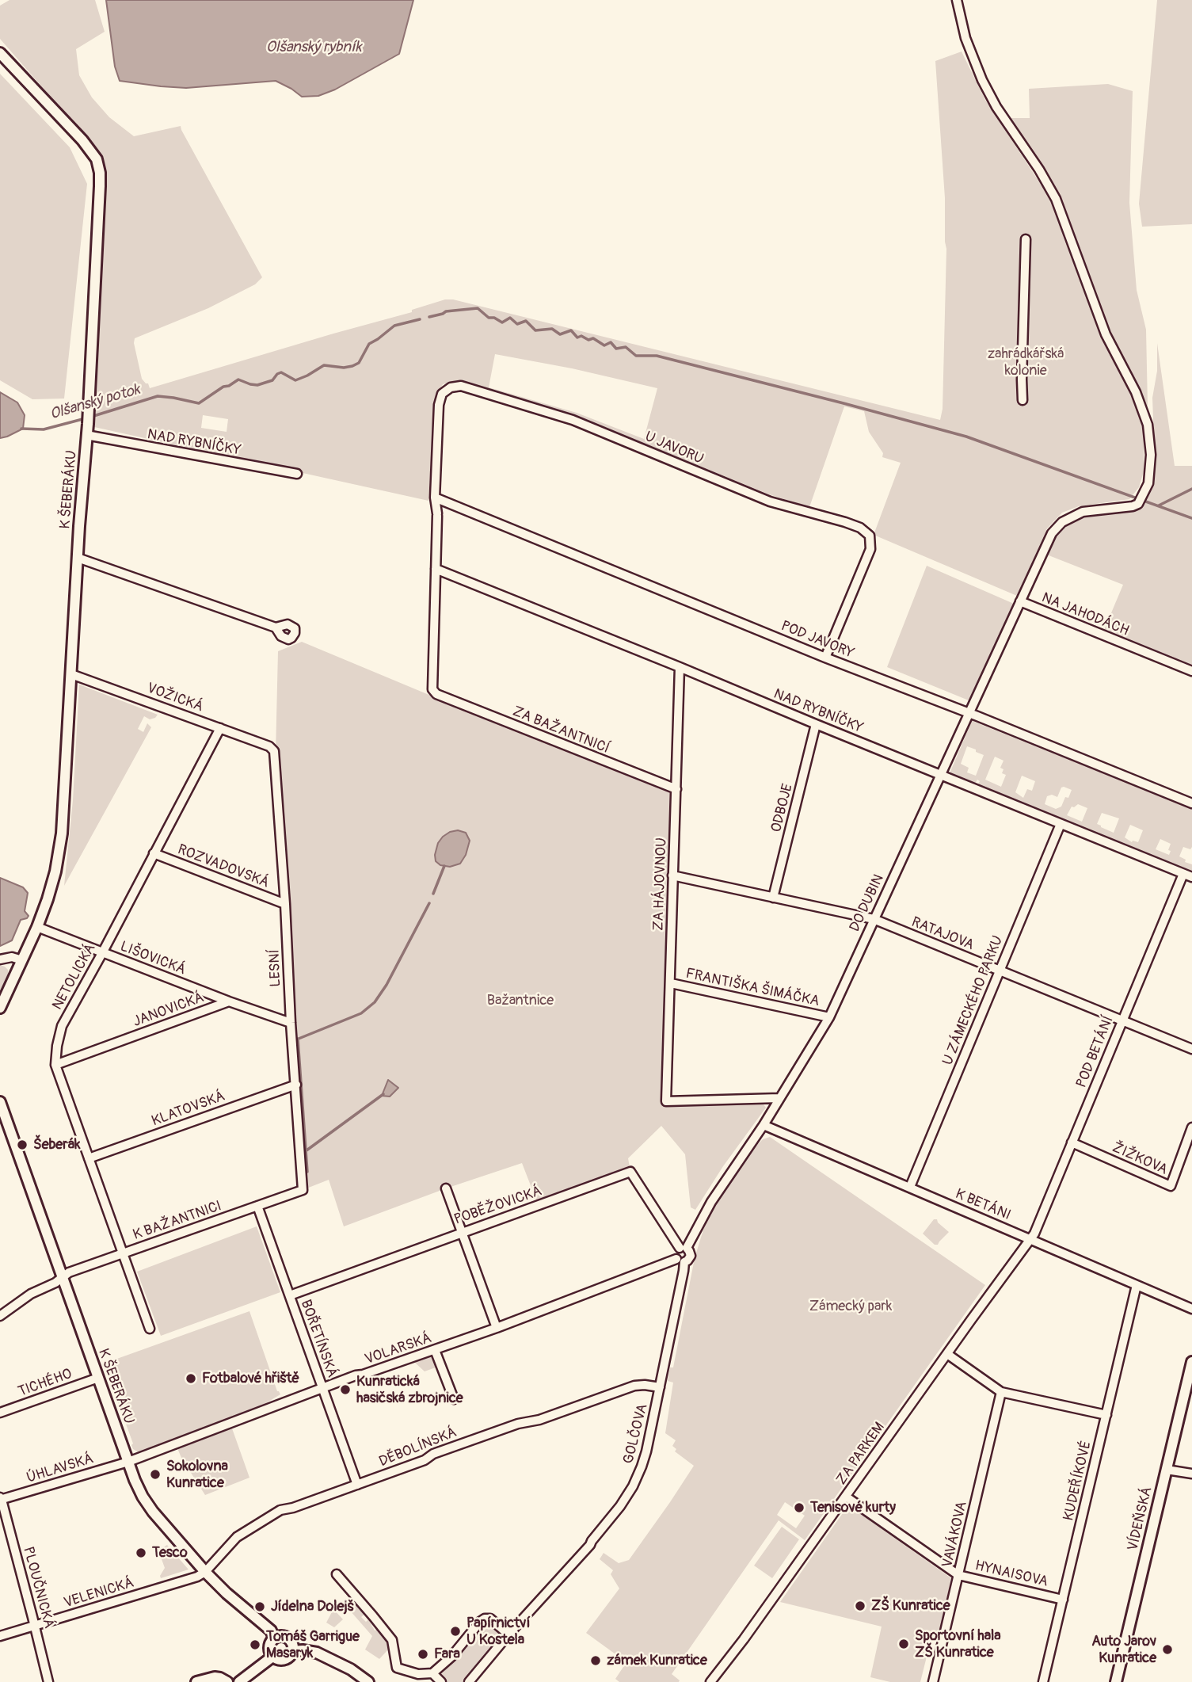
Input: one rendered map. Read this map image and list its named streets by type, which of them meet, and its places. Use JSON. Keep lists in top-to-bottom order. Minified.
{"streets":{"street":["NAD RYBNÍČKY","U JAVORU","K ŠEBERÁKU","NA JAHODÁCH","POD JAVORY","VOŽICKÁ","ZA BAŽANTNICÍ","ODBOJE","ROZVADOVSKÁ","ZA HÁJOVNOU","DO DUBIN","RATAJOVA","LIŠOVICKÁ","LESNÍ","NETOLICKÁ","FRANTIŠKA ŠIMÁČKA","U ZÁMECKÉHO PARKU","JANOVICKÁ","POD BETÁNÍ","KLATOVSKÁ","ŽIŽKOVA","K BETÁNI","POBĚŽOVICKÁ","K BAŽANTNICI","BOŘETÍNSKÁ","VOLARSKÁ","TICHÉHO","GOLČOVA","DĚBOLÍNSKÁ","ZA PARKEM","ÚHLAVSKÁ","KUDEŘÍKOVÉ","VÍDEŇSKÁ","VAVÁKOVA","HYNAISOVA","PLOUČNICKÁ","VELENICKÁ"]},"crossings":[["NAD RYBNÍČKY","U JAVORU"],["NAD RYBNÍČKY","K ŠEBERÁKU"],["NAD RYBNÍČKY","ODBOJE"],["NAD RYBNÍČKY","ZA HÁJOVNOU"],["NAD RYBNÍČKY","DO DUBIN"],["NAD RYBNÍČKY","U ZÁMECKÉHO PARKU"],["NAD RYBNÍČKY","POD BETÁNÍ"],["U JAVORU","POD JAVORY"],["U JAVORU","ZA BAŽANTNICÍ"],["K ŠEBERÁKU","VOŽICKÁ"],["K ŠEBERÁKU","LIŠOVICKÁ"],["K ŠEBERÁKU","K BAŽANTNICI"],["K ŠEBERÁKU","VOLARSKÁ"],["K ŠEBERÁKU","TICHÉHO"],["K ŠEBERÁKU","DĚBOLÍNSKÁ"],["K ŠEBERÁKU","ÚHLAVSKÁ"],["K ŠEBERÁKU","VELENICKÁ"],["NA JAHODÁCH","POD JAVORY"],["NA JAHODÁCH","DO DUBIN"],["POD JAVORY","DO DUBIN"],["VOŽICKÁ","LESNÍ"],["VOŽICKÁ","NETOLICKÁ"],["ZA BAŽANTNICÍ","ZA HÁJOVNOU"],["ODBOJE","RATAJOVA"],["ROZVADOVSKÁ","LESNÍ"],["ROZVADOVSKÁ","NETOLICKÁ"],["ZA HÁJOVNOU","DO DUBIN"],["ZA HÁJOVNOU","RATAJOVA"],["ZA HÁJOVNOU","FRANTIŠKA ŠIMÁČKA"],["DO DUBIN","RATAJOVA"],["DO DUBIN","FRANTIŠKA ŠIMÁČKA"],["DO DUBIN","K BETÁNI"],["RATAJOVA","U ZÁMECKÉHO PARKU"],["RATAJOVA","POD BETÁNÍ"],["LIŠOVICKÁ","NETOLICKÁ"],["LIŠOVICKÁ","JANOVICKÁ"],["LESNÍ","KLATOVSKÁ"],["LESNÍ","K BAŽANTNICI"],["NETOLICKÁ","JANOVICKÁ"],["NETOLICKÁ","KLATOVSKÁ"],["NETOLICKÁ","K BAŽANTNICI"],["U ZÁMECKÉHO PARKU","K BETÁNI"],["POD BETÁNÍ","ŽIŽKOVA"],["POD BETÁNÍ","K BETÁNI"],["POD BETÁNÍ","ZA PARKEM"],["K BETÁNI","ZA PARKEM"],["K BETÁNI","KUDEŘÍKOVÉ"],["POBĚŽOVICKÁ","BOŘETÍNSKÁ"],["POBĚŽOVICKÁ","VOLARSKÁ"],["POBĚŽOVICKÁ","GOLČOVA"],["K BAŽANTNICI","BOŘETÍNSKÁ"],["BOŘETÍNSKÁ","VOLARSKÁ"],["BOŘETÍNSKÁ","DĚBOLÍNSKÁ"],["VOLARSKÁ","GOLČOVA"],["VOLARSKÁ","ÚHLAVSKÁ"],["GOLČOVA","DĚBOLÍNSKÁ"],["DĚBOLÍNSKÁ","VELENICKÁ"],["ZA PARKEM","HYNAISOVA"],["ÚHLAVSKÁ","PLOUČNICKÁ"],["KUDEŘÍKOVÉ","HYNAISOVA"],["VAVÁKOVA","HYNAISOVA"],["PLOUČNICKÁ","VELENICKÁ"]],"water":["Olšanský rybník","Olšanský potok"],"parks":["zahrádkářská kolonie","Bažantnice","Zámecký park"],"places":["Šeberák","Fotbalové hřiště","Kunratická hasičská zbrojnice","Sokolovna Kunratice","Tenisové kurty","Tesco","ZŠ Kunratice","Jídelna Dolejš","Papírnictví U Kostela","Sportovní hala ZŠ Kunratice","Tomáš Garrigue Masaryk","Auto Jarov Kunratice","Fara","zámek Kunratice"]}
